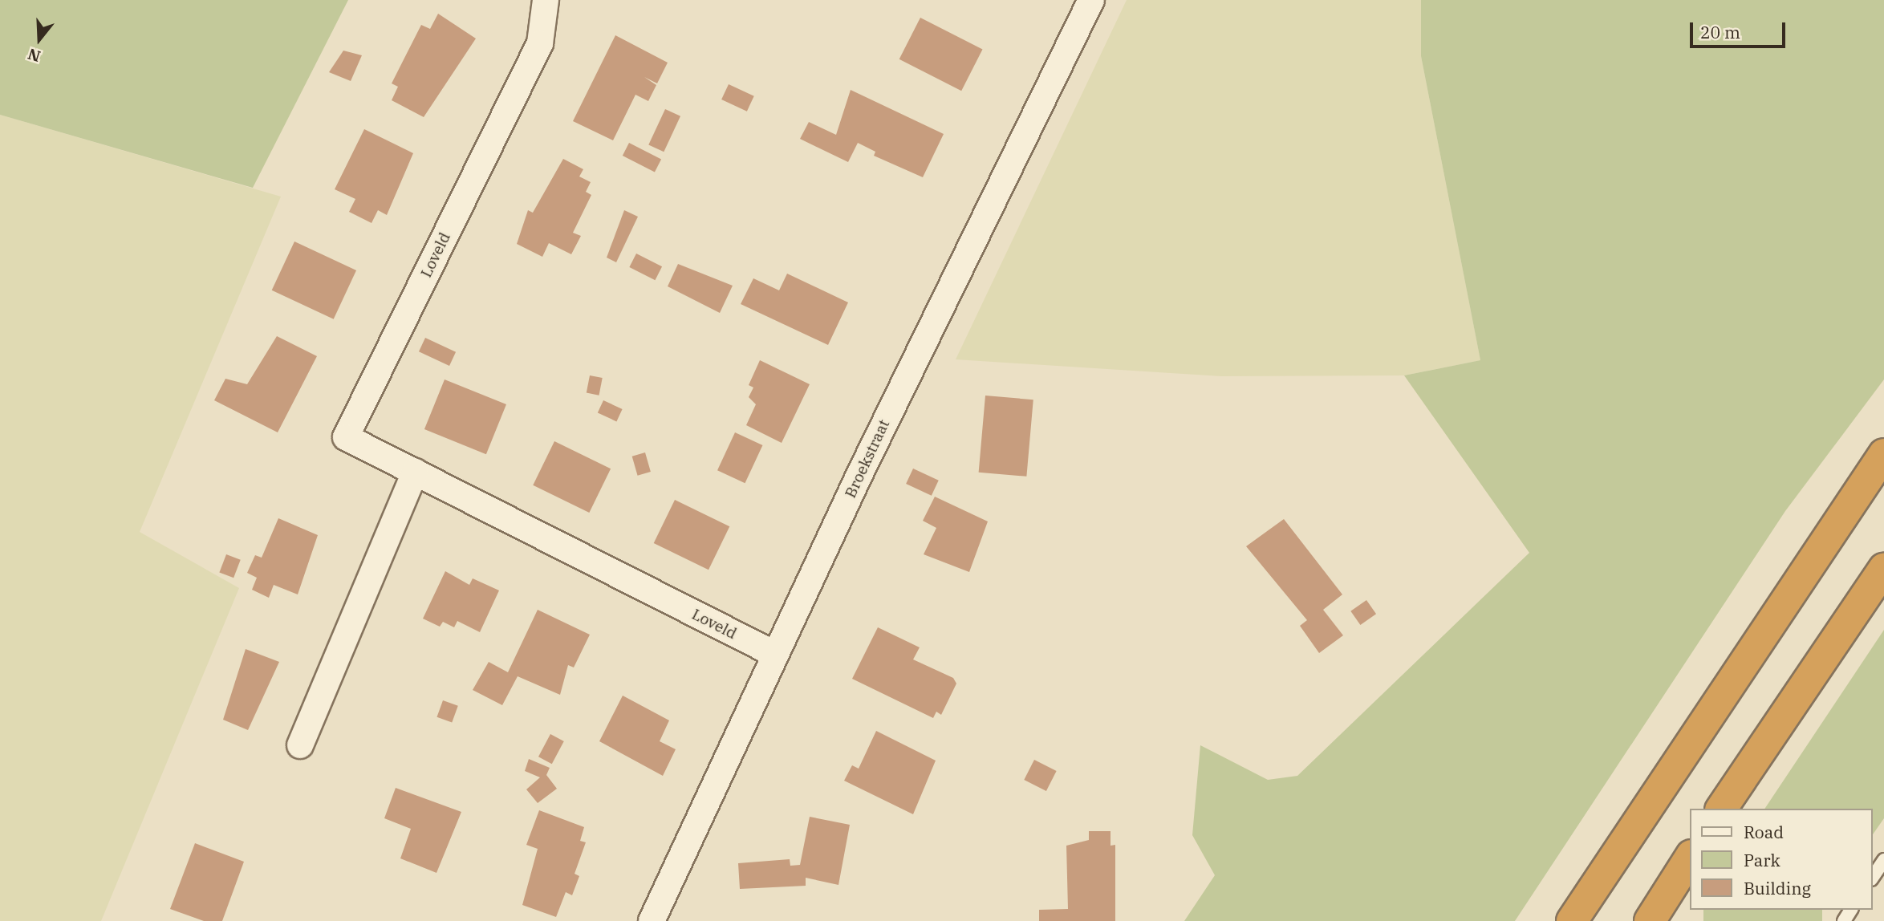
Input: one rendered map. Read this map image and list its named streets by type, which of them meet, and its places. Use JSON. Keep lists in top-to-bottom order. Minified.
{"streets":{"street":["Loveld","Broekstraat"]},"crossings":[["Loveld","Broekstraat"]],"legend":["Road","Park","Building"],"scale_bar":"20 m","north":"bottom"}
